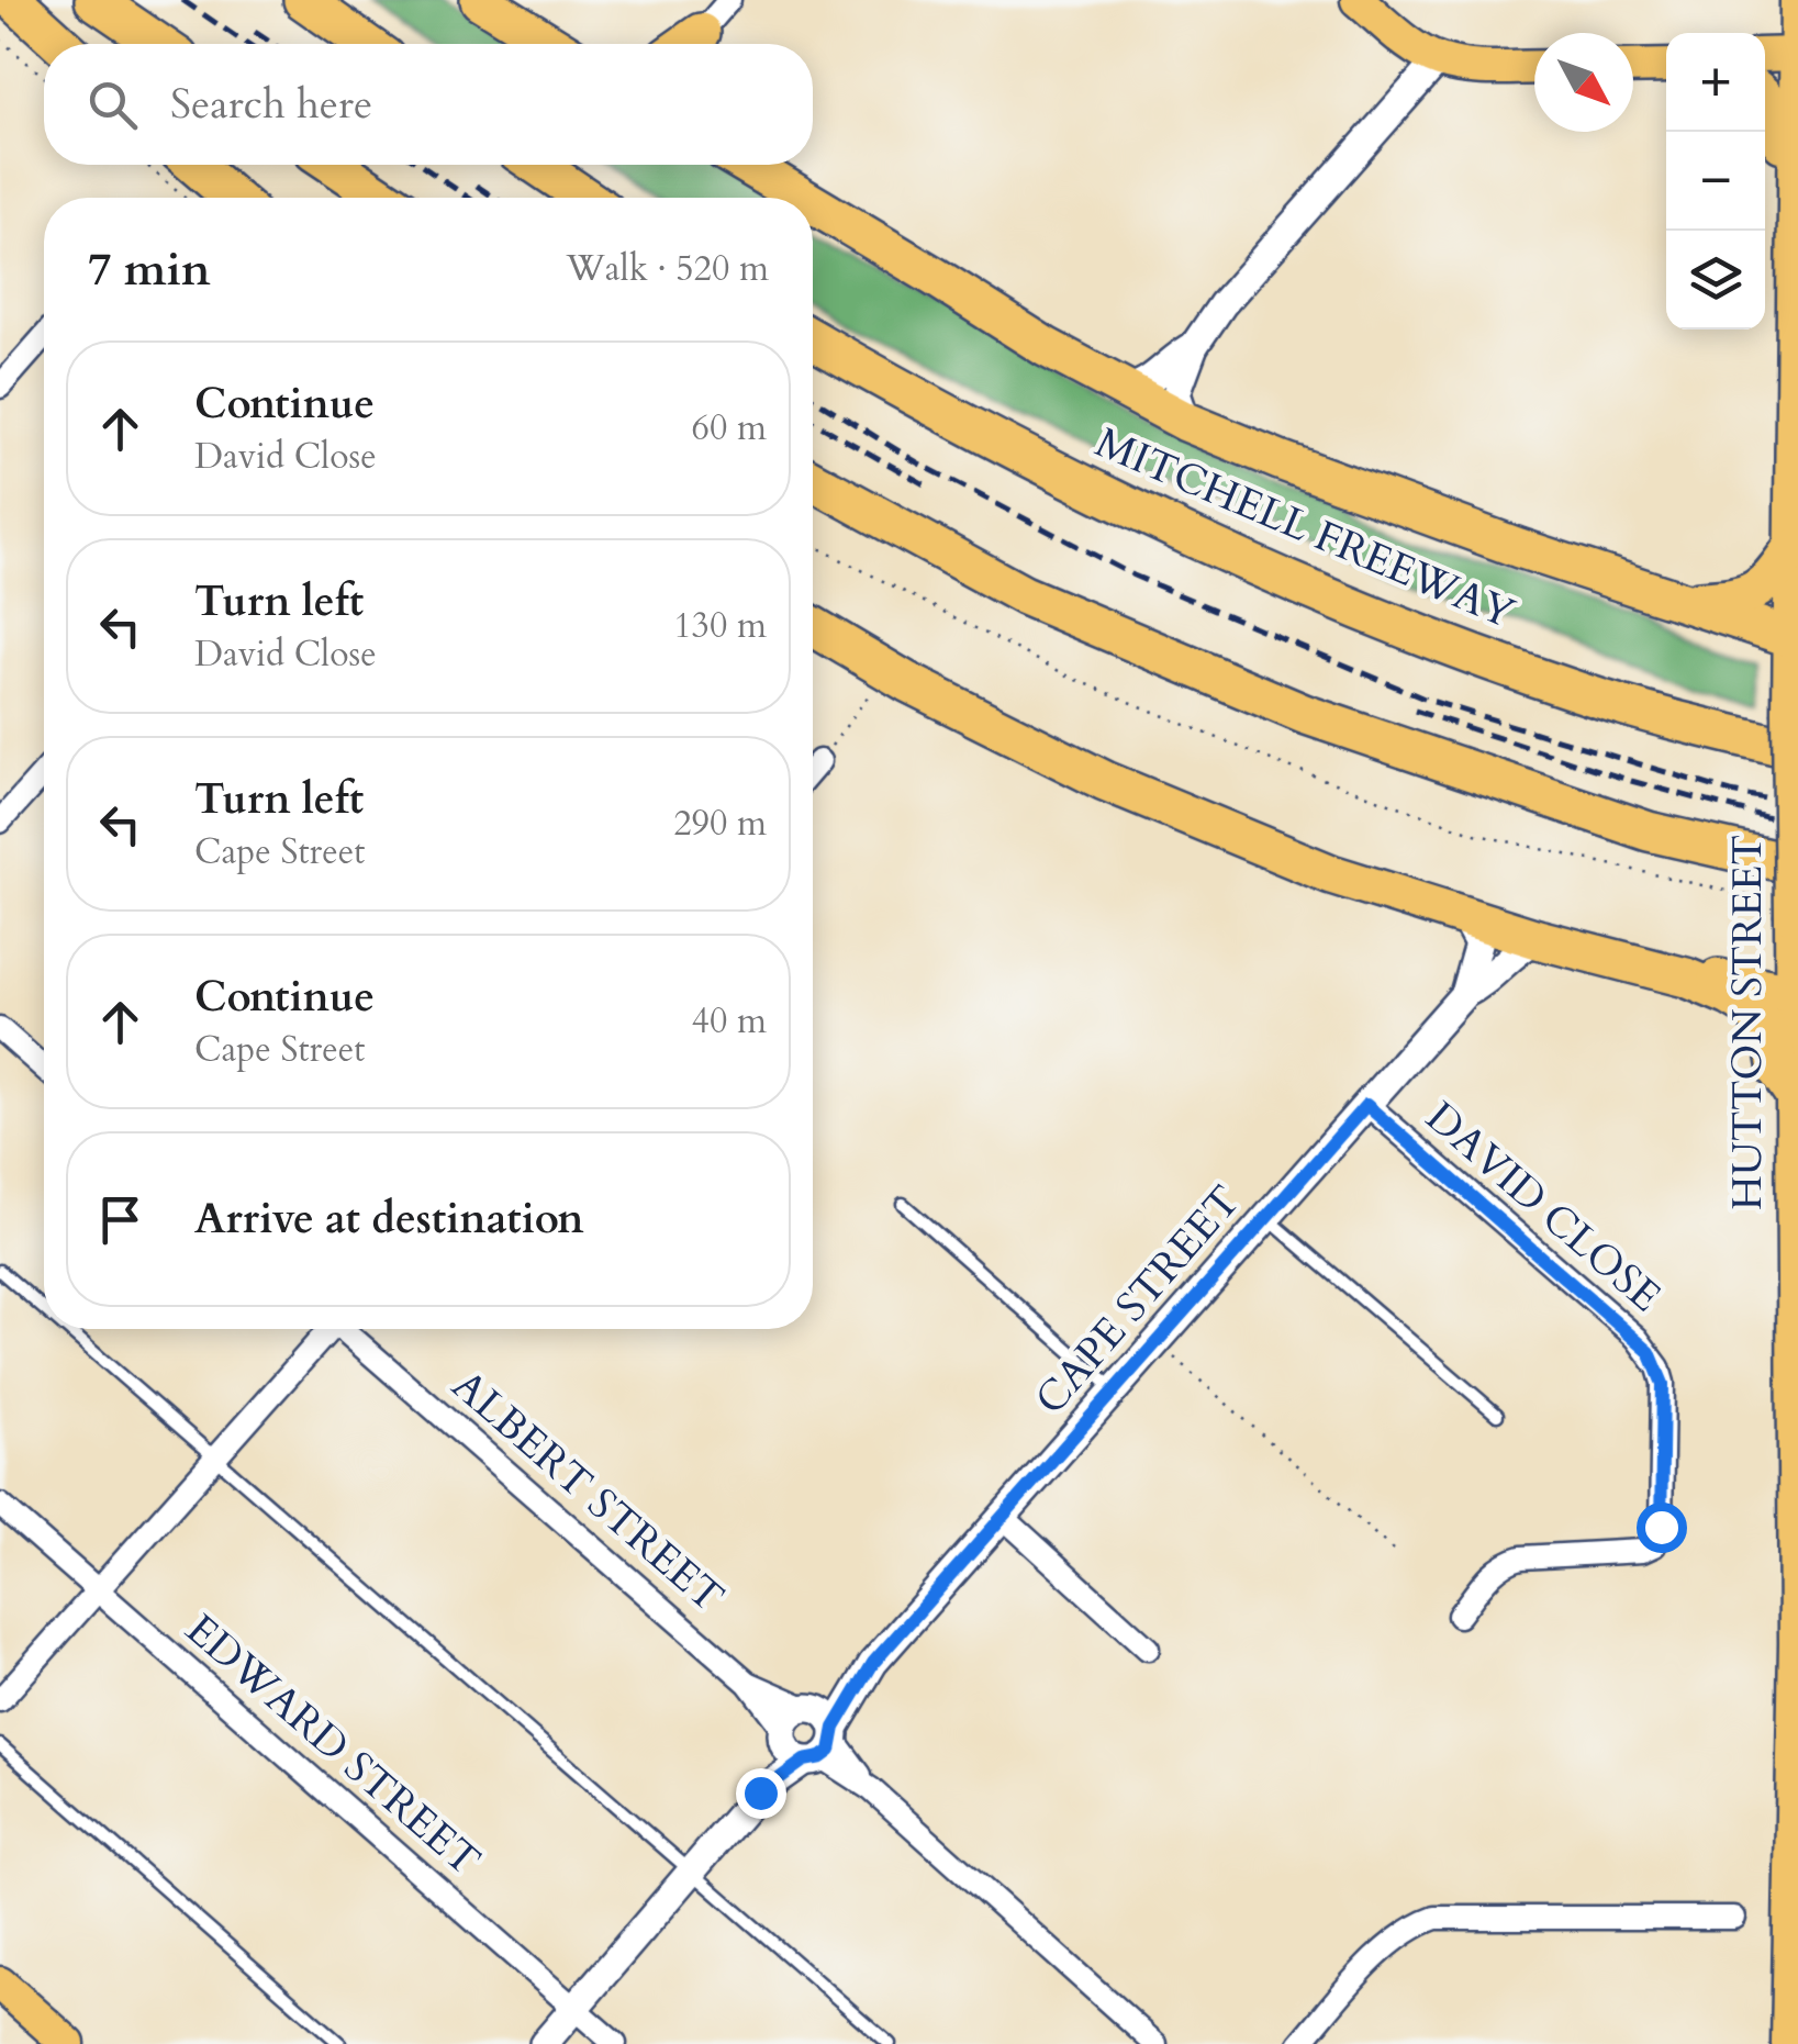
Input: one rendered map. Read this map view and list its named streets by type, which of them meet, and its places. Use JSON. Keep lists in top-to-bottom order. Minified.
{"streets":{"highway":["MITCHELL FREEWAY"],"main road":["HUTTON STREET"],"street":["DAVID CLOSE","CAPE STREET","ALBERT STREET","EDWARD STREET"]},"crossings":[["DAVID CLOSE","CAPE STREET"],["CAPE STREET","ALBERT STREET"],["CAPE STREET","EDWARD STREET"]],"north":"bottom right","page":{"map_buttons":["+","−"],"search":"Search here","heading":["7 min","Walk · 520 m"],"list":[["Continue","David Close","60 m"],["Turn left","David Close","130 m"],["Turn left","Cape Street","290 m"],["Continue","Cape Street","40 m"],"Arrive at destination"]}}
